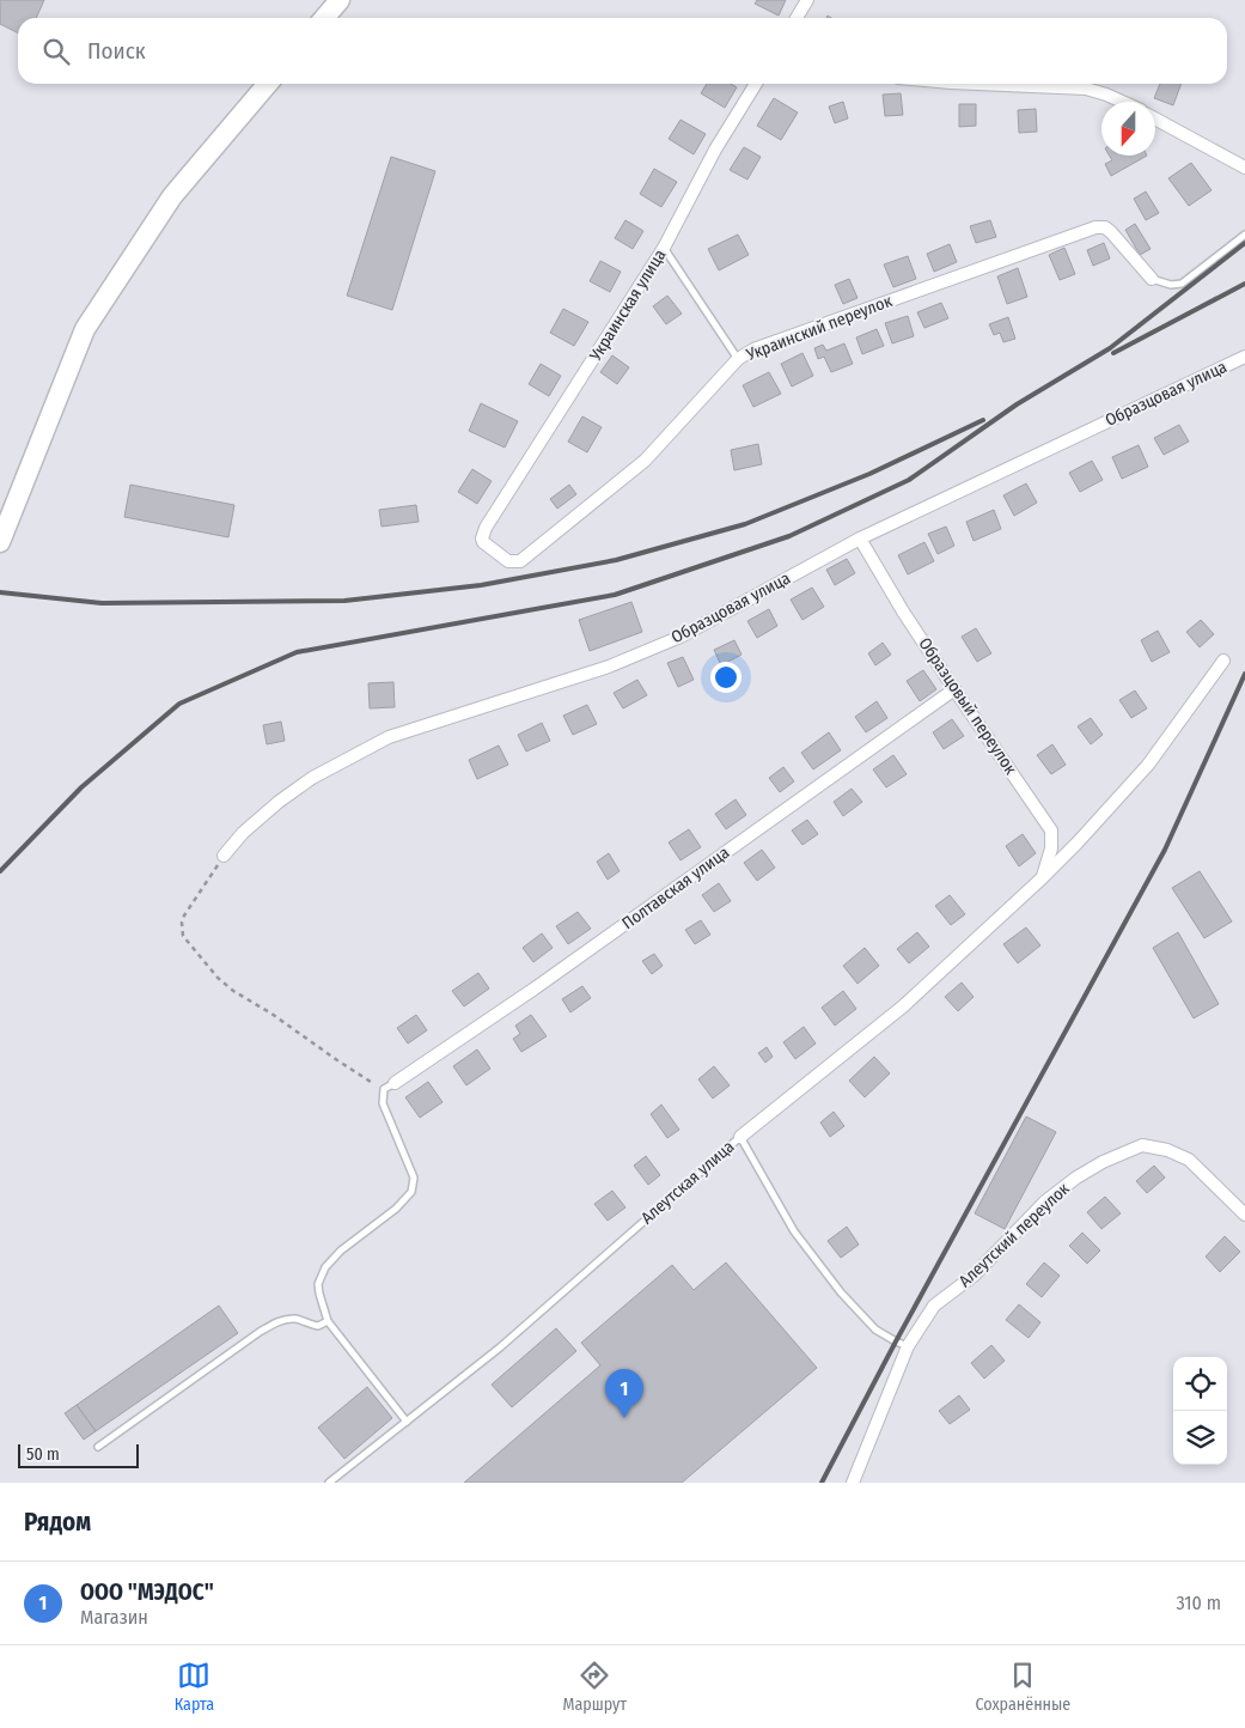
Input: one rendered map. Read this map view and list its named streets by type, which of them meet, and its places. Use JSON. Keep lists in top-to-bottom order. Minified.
{"streets":{"street":["Украинская улица","Украинский переулок","Образцовая улица","Образцовый переулок","Полтавская улица","Алеутская улица","Алеутский переулок"]},"crossings":[["Украинская улица","Украинский переулок"],["Образцовая улица","Образцовый переулок"],["Образцовый переулок","Полтавская улица"],["Образцовый переулок","Алеутская улица"]],"scale_bar":"50 m","north":"bottom","page":{"search":"Поиск","pins":"1","scale":"50 m","heading":"Рядом","list":[{"mark":"1","name":"ООО \"МЭДОС\"","note":"Магазин","value":"310 m"}],"nav":["Карта","Маршрут","Сохранённые"]}}
